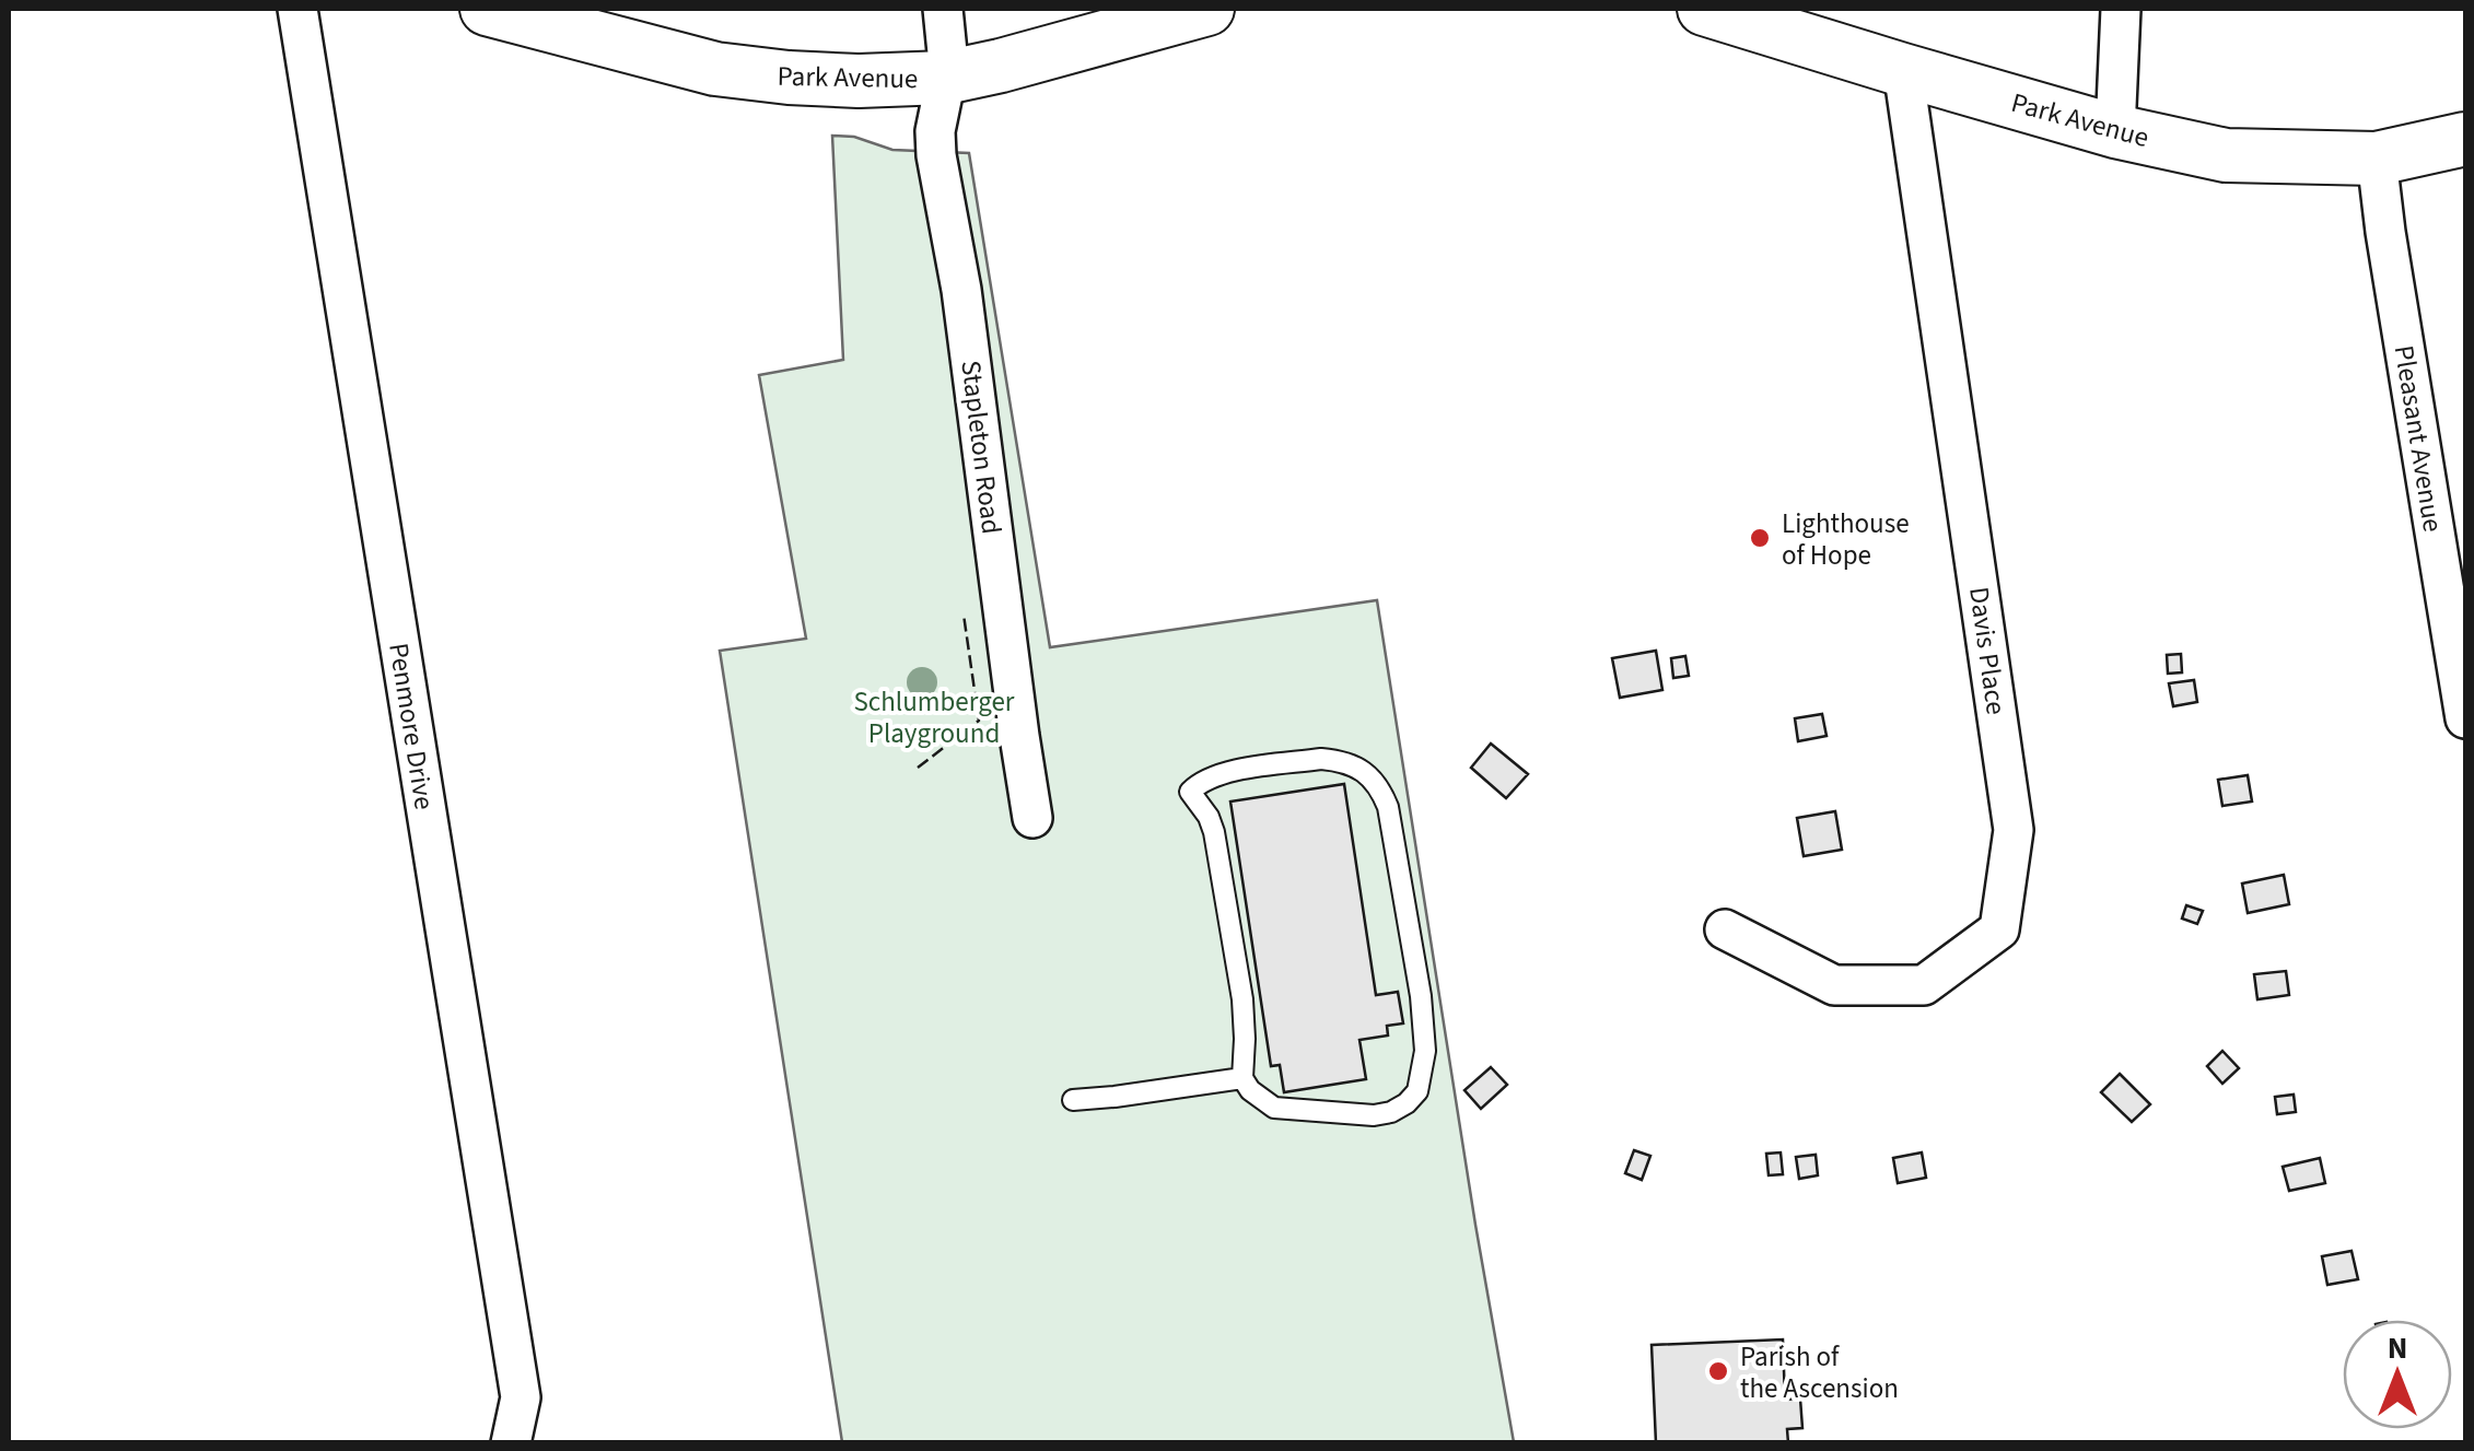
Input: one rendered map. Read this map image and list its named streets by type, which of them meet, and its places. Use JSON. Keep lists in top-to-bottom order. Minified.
{"streets":{"main road":["Park Avenue"],"street":["Pleasant Avenue","Stapleton Road","Davis Place","Penmore Drive"]},"crossings":[["Park Avenue","Pleasant Avenue"],["Park Avenue","Stapleton Road"],["Park Avenue","Davis Place"]],"parks":["Schlumberger Playground"],"places":["Lighthouse of Hope","Parish of the Ascension"],"north":"top"}
